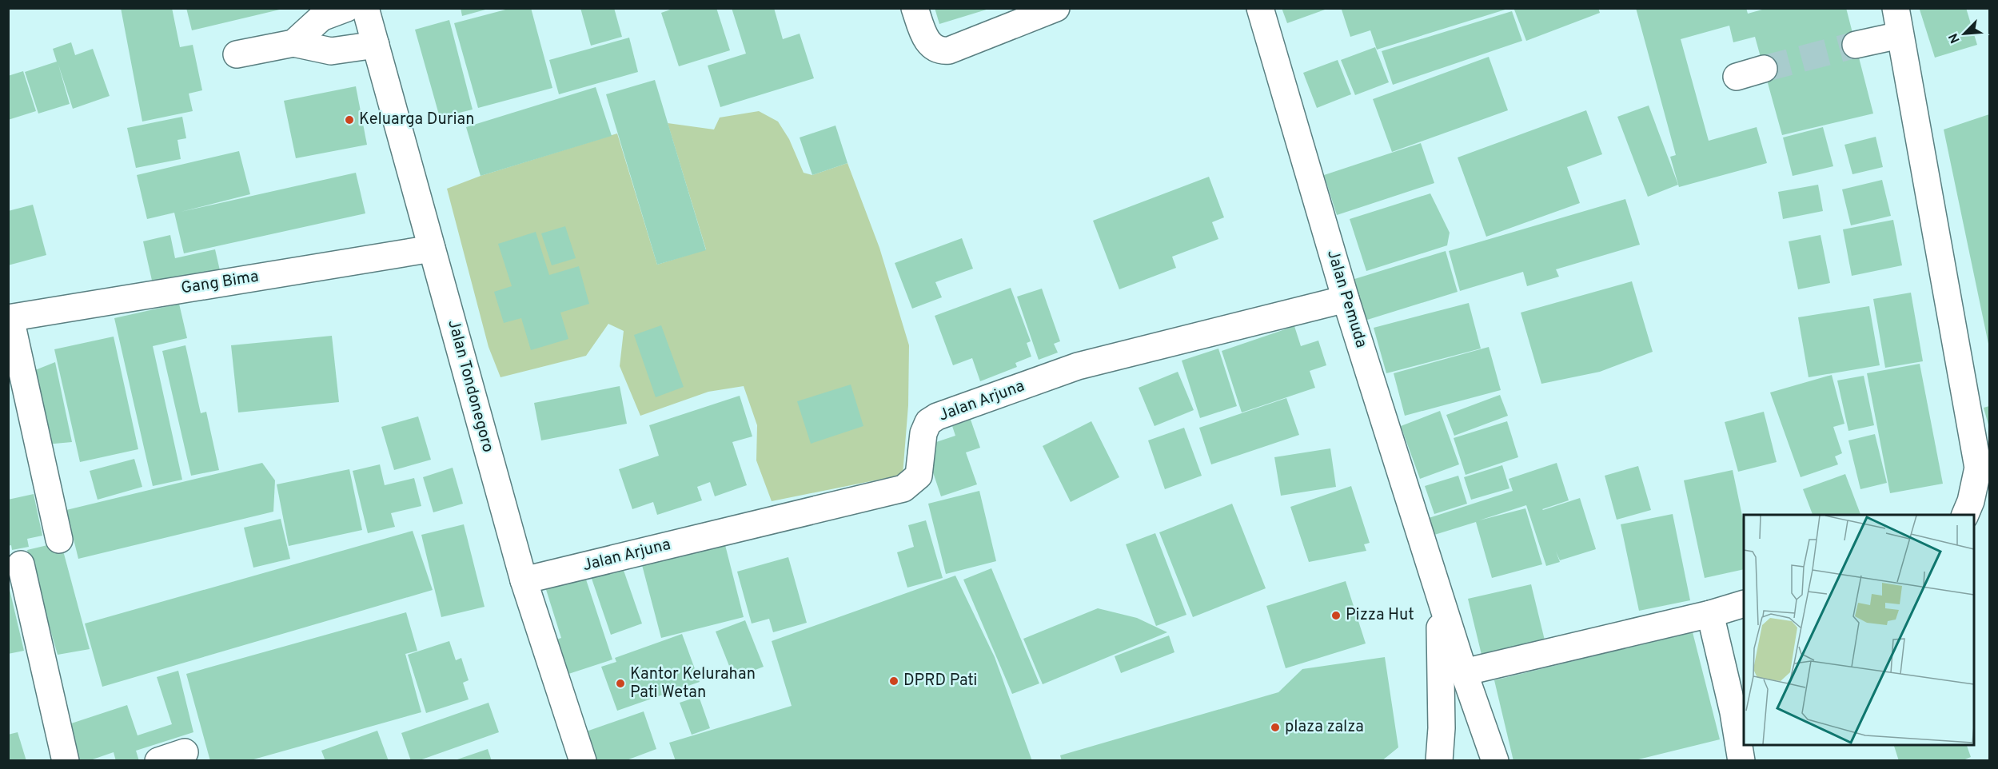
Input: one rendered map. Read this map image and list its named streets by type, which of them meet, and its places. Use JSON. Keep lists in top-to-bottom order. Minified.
{"streets":{"street":["Gang Bima","Jalan Pemuda","Jalan Tondonegoro","Jalan Arjuna"]},"crossings":[["Gang Bima","Jalan Tondonegoro"],["Jalan Pemuda","Jalan Arjuna"],["Jalan Tondonegoro","Jalan Arjuna"]],"places":["Keluarga Durian","Pizza Hut","DPRD Pati","Kantor Kelurahan Pati Wetan","plaza zalza"],"north":"bottom left"}
